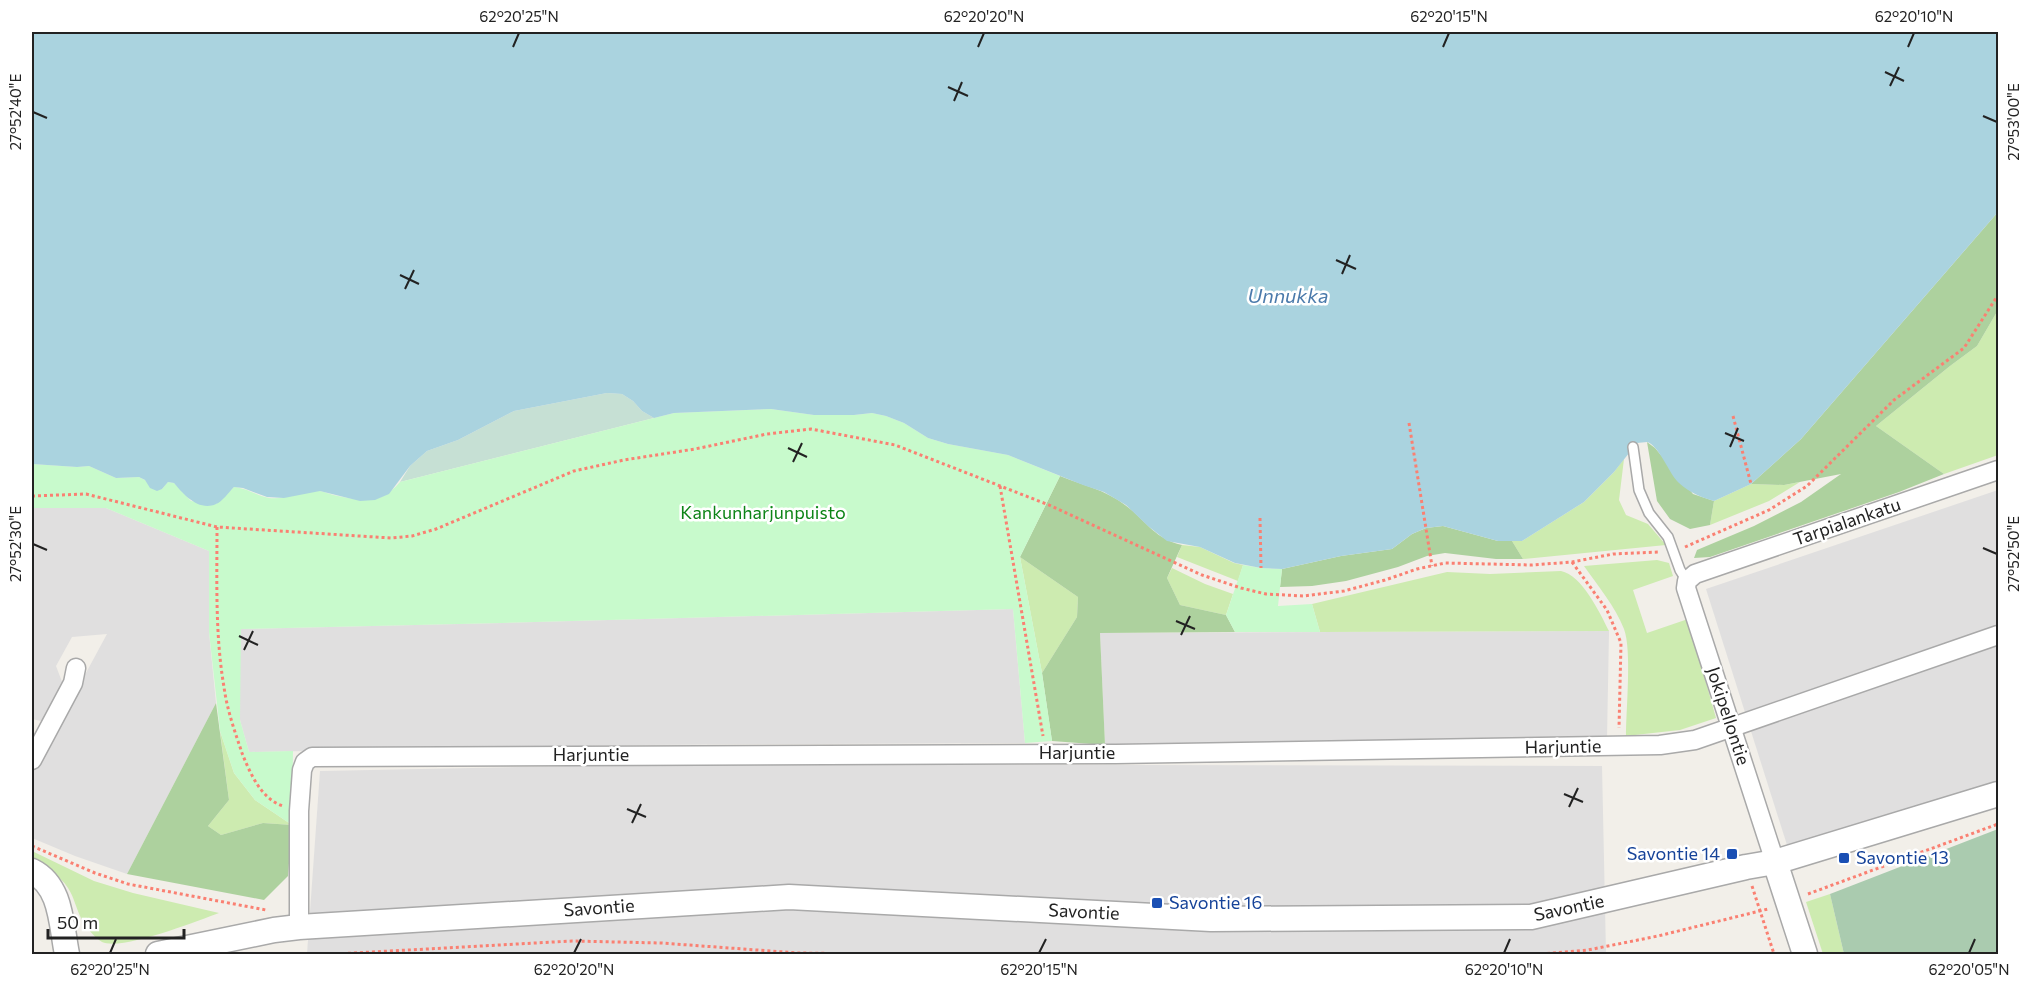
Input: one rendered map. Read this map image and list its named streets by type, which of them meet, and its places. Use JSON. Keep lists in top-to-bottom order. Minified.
{"streets":{"street":["Tarpialankatu","Jokipellontie","Harjuntie","Savontie"]},"crossings":[["Tarpialankatu","Jokipellontie"],["Jokipellontie","Harjuntie"],["Jokipellontie","Savontie"],["Harjuntie","Savontie"]],"water":["Unnukka"],"parks":["Kankunharjunpuisto"],"places":{"transit":["Savontie 14","Savontie 13","Savontie 16"]},"scale_bar":"50 m","coordinates":["62°20'25\"N","62°20'20\"N","62°20'15\"N","62°20'10\"N","27°52'40\"E","27°53'00\"E","27°52'30\"E","27°52'50\"E","62°20'05\"N"]}
